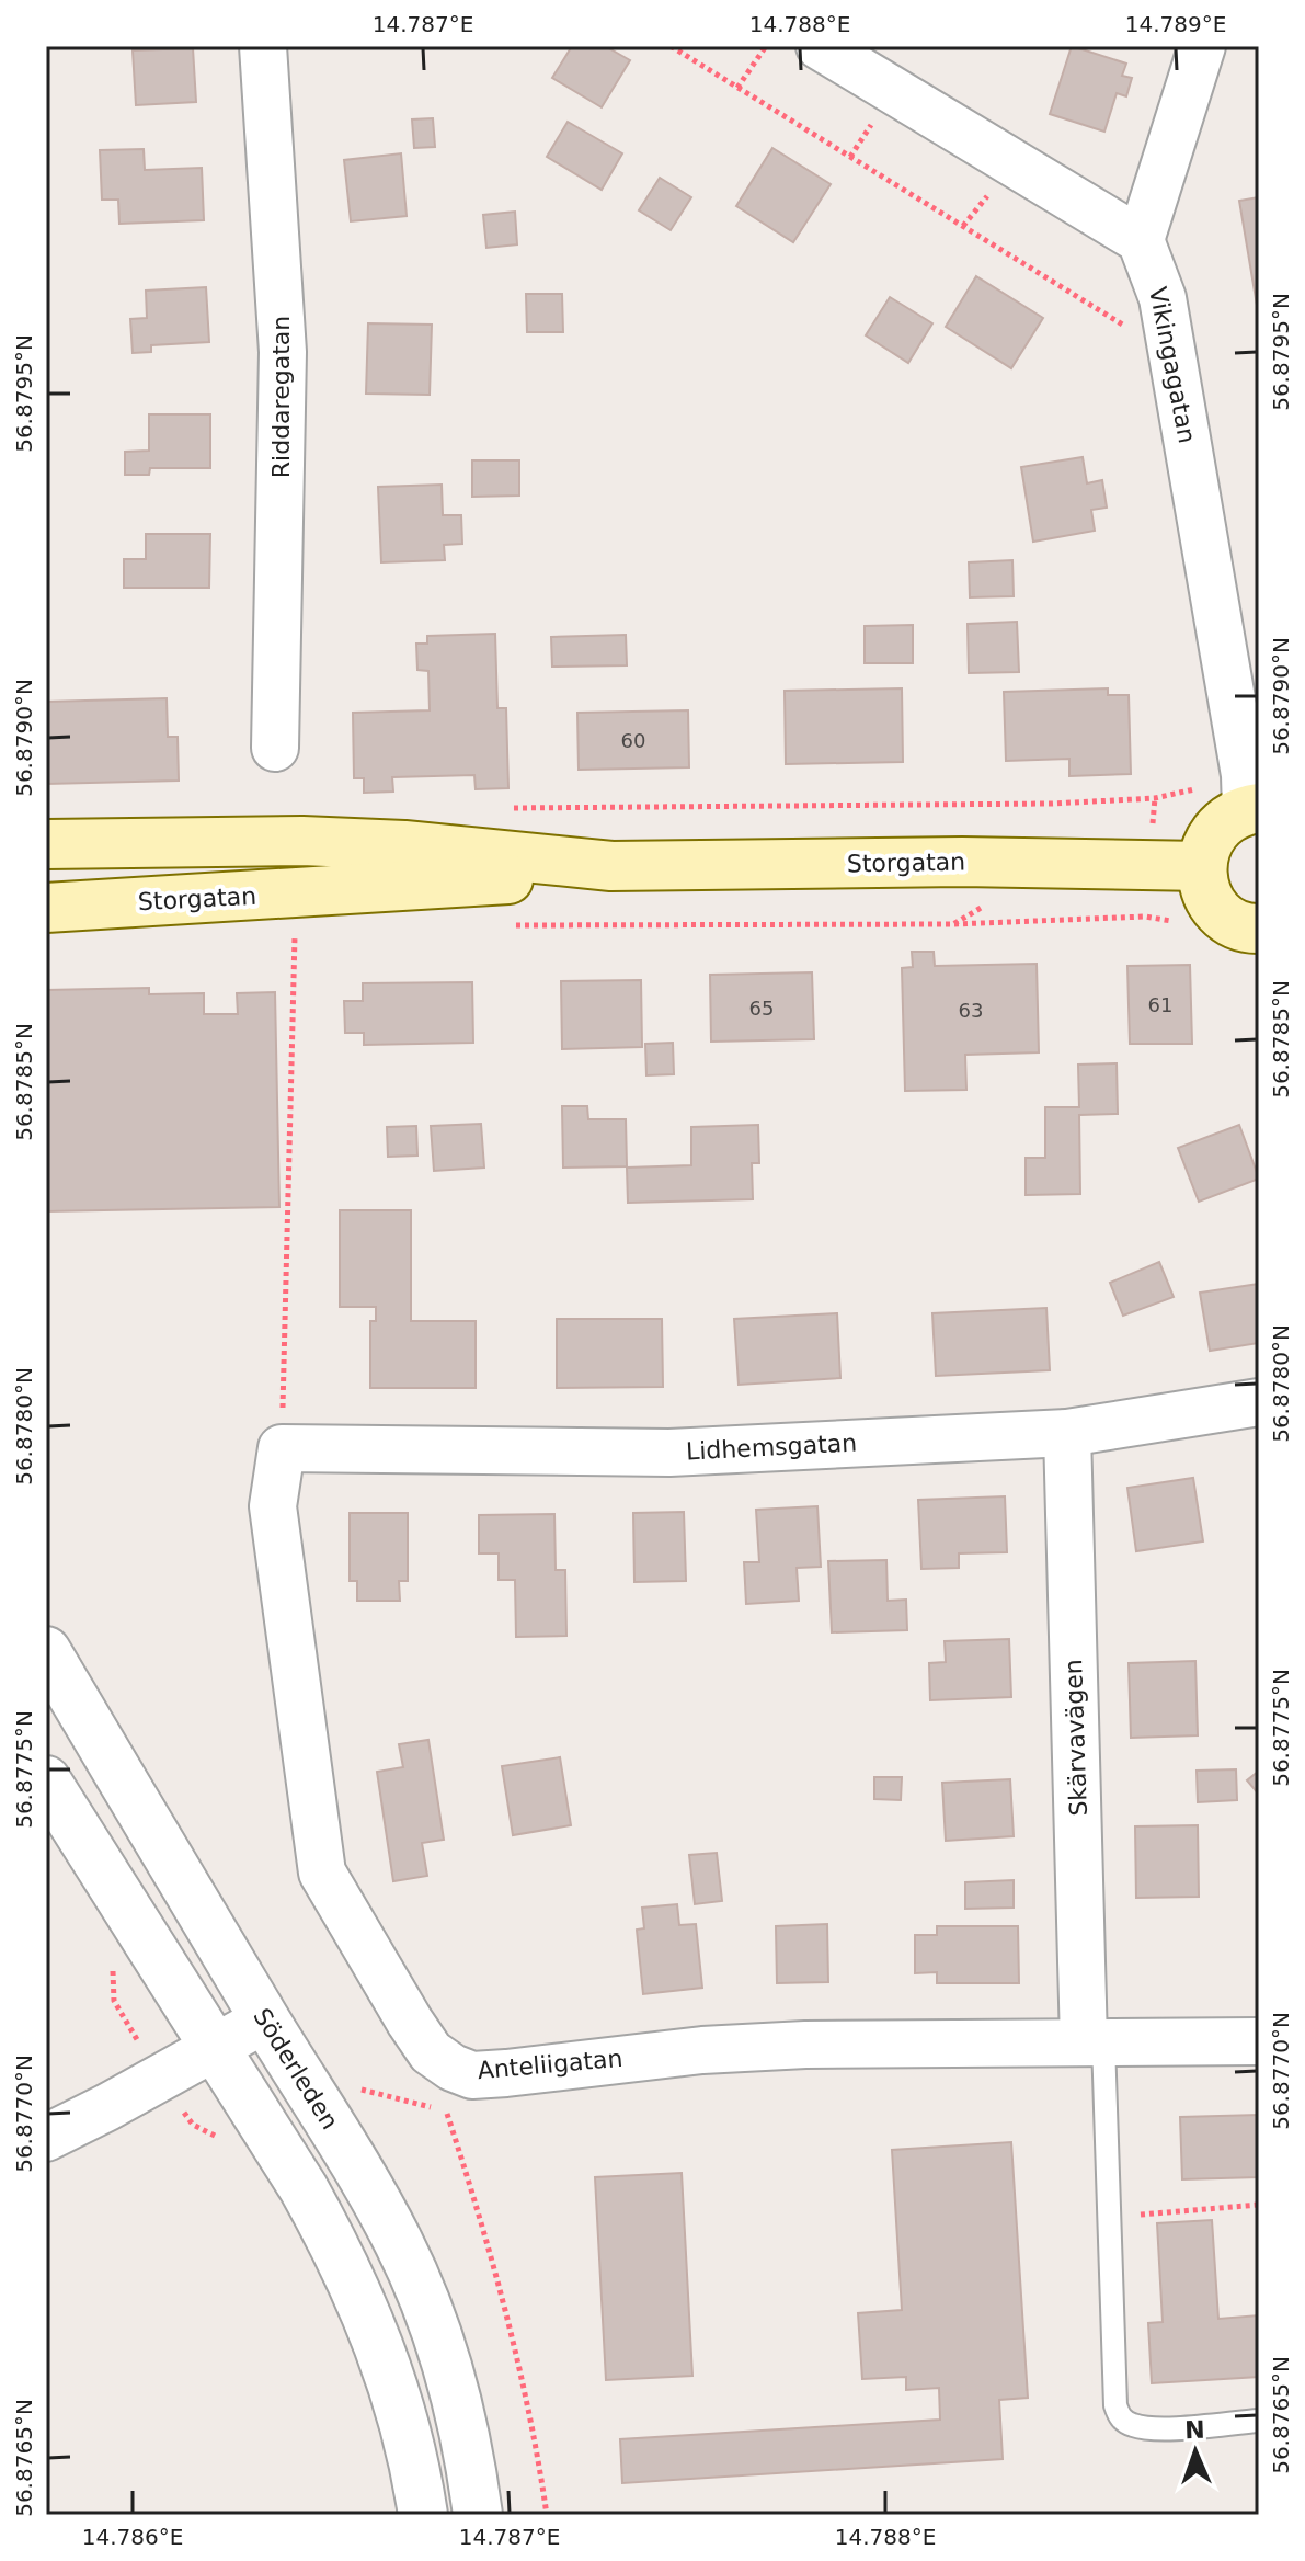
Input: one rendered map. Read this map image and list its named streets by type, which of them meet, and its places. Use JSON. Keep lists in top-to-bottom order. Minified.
{"streets":{"main road":["Storgatan"],"street":["Vikingagatan","Riddaregatan","Lidhemsgatan","Skärvavägen","Anteliigatan","Söderleden"]},"crossings":[["Lidhemsgatan","Skärvavägen"],["Lidhemsgatan","Anteliigatan"],["Skärvavägen","Anteliigatan"]],"house_numbers":["60","61","65","63"],"north":"top","coordinates":["14.787°E","14.788°E","14.789°E","56.8795°N","56.8790°N","56.8785°N","56.8780°N","56.8775°N","56.8770°N","56.8765°N","14.786°E"]}
